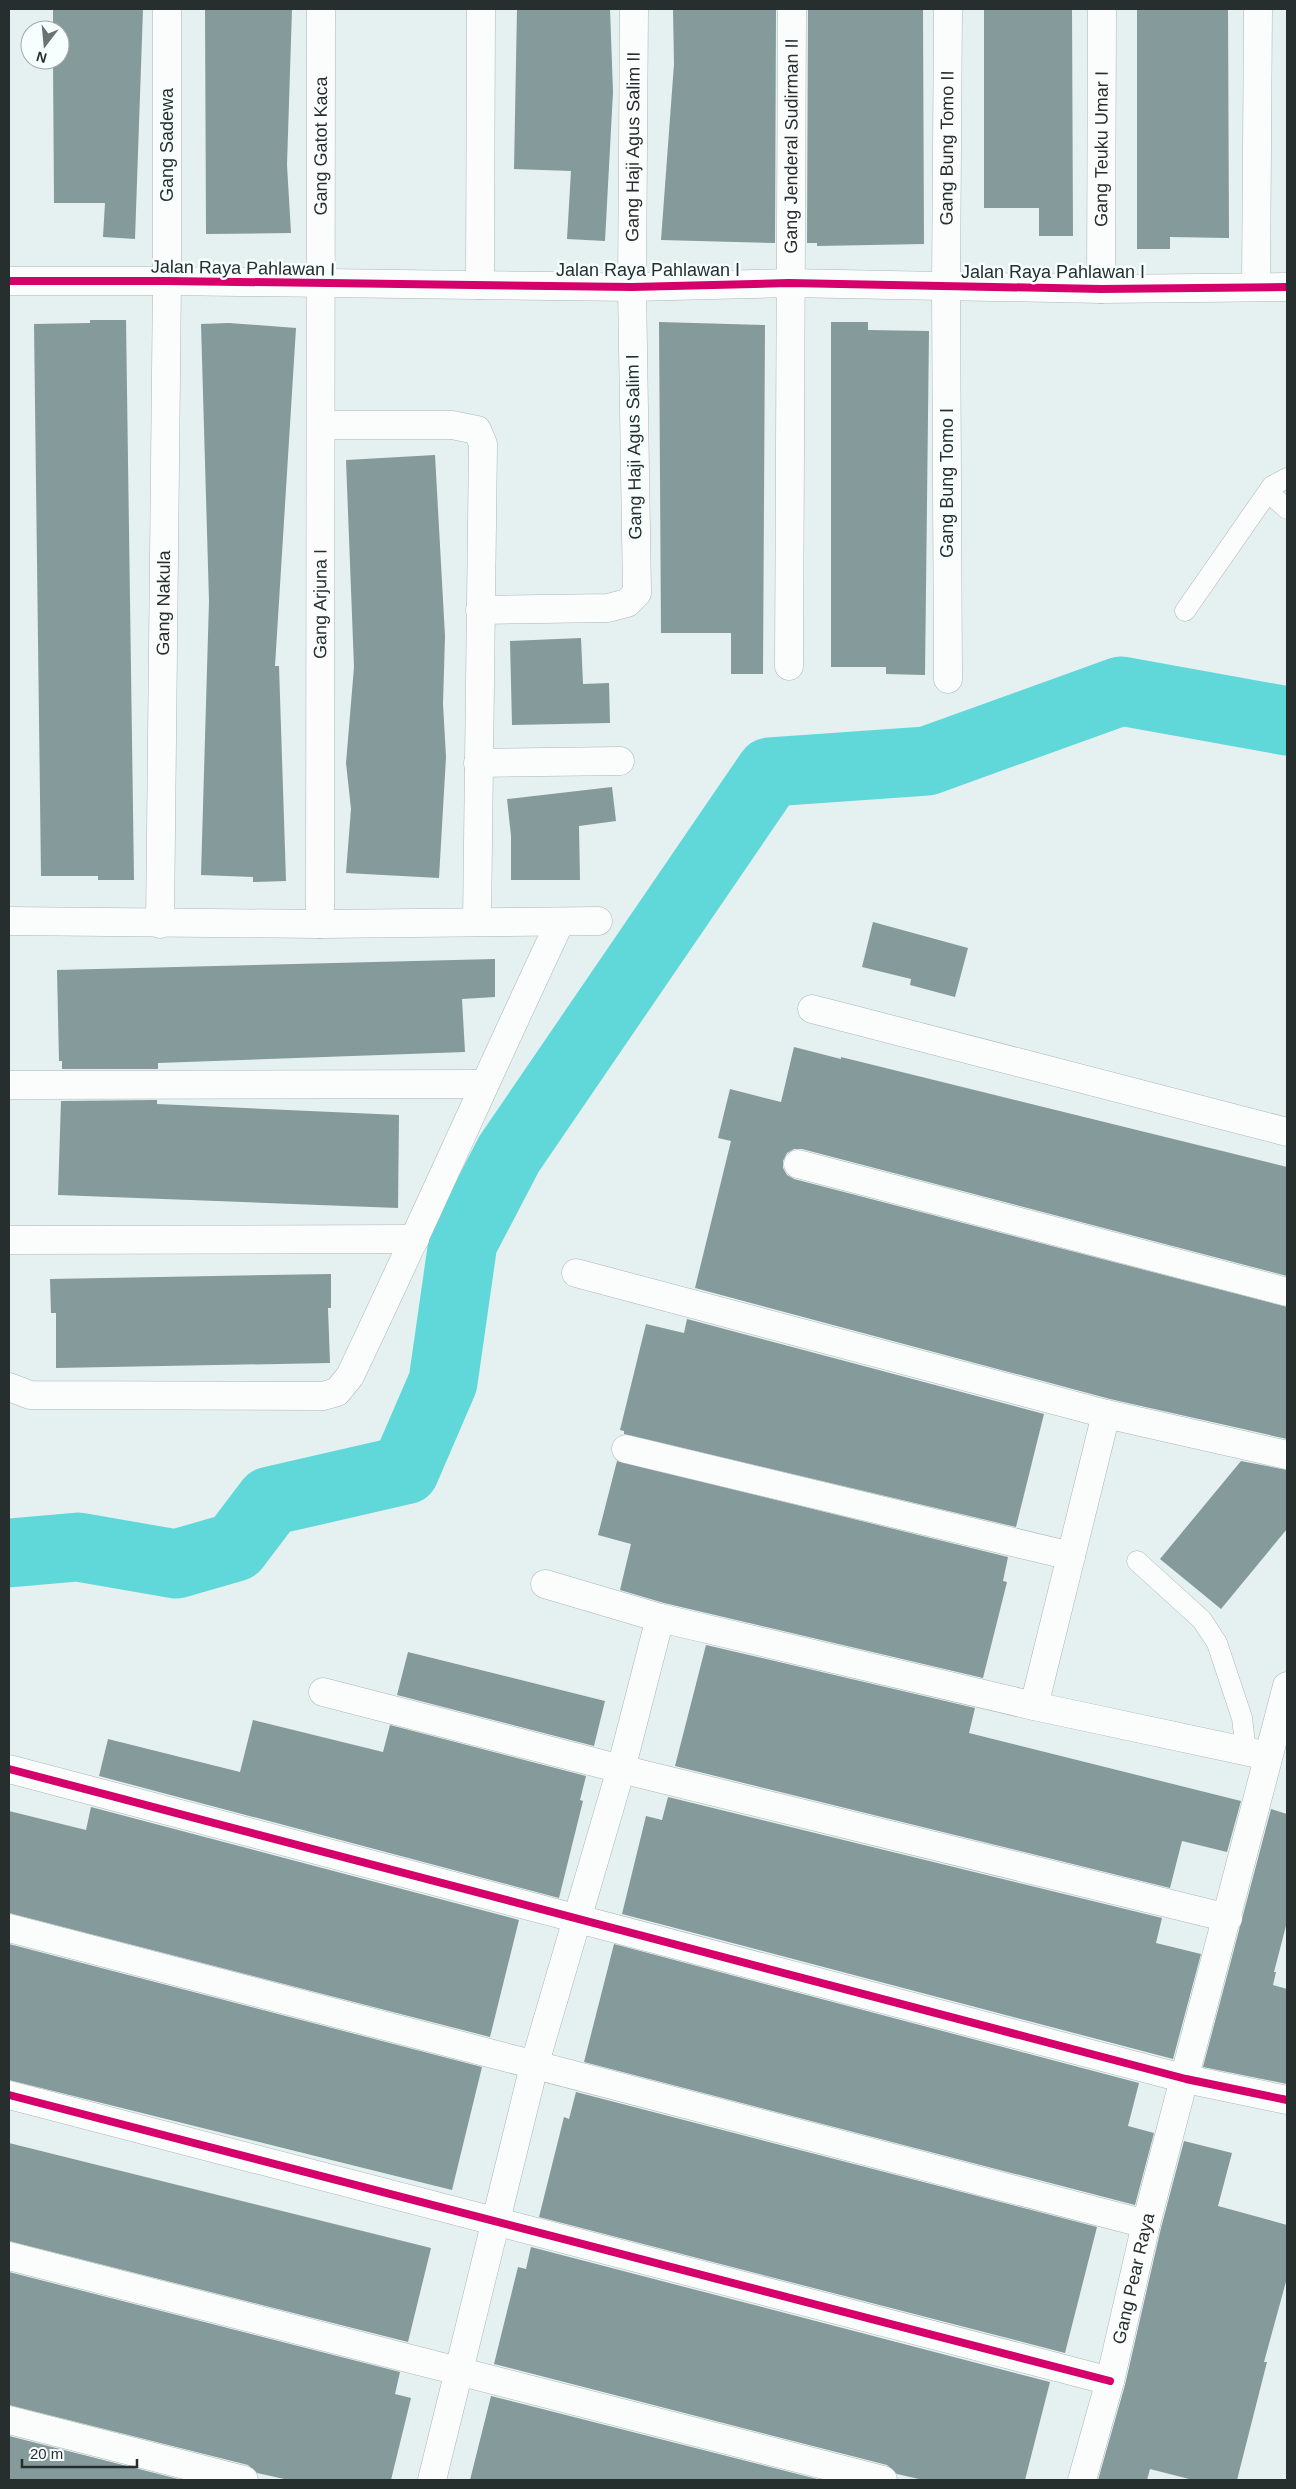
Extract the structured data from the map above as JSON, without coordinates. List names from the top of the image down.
{
  "streets": {
    "street": [
      "Gang Sadewa",
      "Gang Gatot Kaca",
      "Gang Jenderal Sudirman II",
      "Gang Haji Agus Salim II",
      "Gang Bung Tomo II",
      "Gang Teuku Umar I",
      "Jalan Raya Pahlawan I",
      "Gang Haji Agus Salim I",
      "Gang Bung Tomo I",
      "Gang Nakula",
      "Gang Arjuna I",
      "Gang Pear Raya"
    ]
  },
  "crossings": [
    ["Gang Sadewa", "Jalan Raya Pahlawan I"],
    ["Gang Sadewa", "Gang Nakula"],
    ["Gang Gatot Kaca", "Jalan Raya Pahlawan I"],
    ["Gang Gatot Kaca", "Gang Arjuna I"],
    ["Gang Jenderal Sudirman II", "Jalan Raya Pahlawan I"],
    ["Gang Haji Agus Salim II", "Jalan Raya Pahlawan I"],
    ["Gang Haji Agus Salim II", "Gang Haji Agus Salim I"],
    ["Gang Bung Tomo II", "Jalan Raya Pahlawan I"],
    ["Gang Bung Tomo II", "Gang Bung Tomo I"],
    ["Gang Teuku Umar I", "Jalan Raya Pahlawan I"],
    ["Jalan Raya Pahlawan I", "Gang Haji Agus Salim I"],
    ["Jalan Raya Pahlawan I", "Gang Bung Tomo I"],
    ["Jalan Raya Pahlawan I", "Gang Nakula"],
    ["Jalan Raya Pahlawan I", "Gang Arjuna I"]
  ],
  "scale_bar": "20 m",
  "north": "bottom"
}
